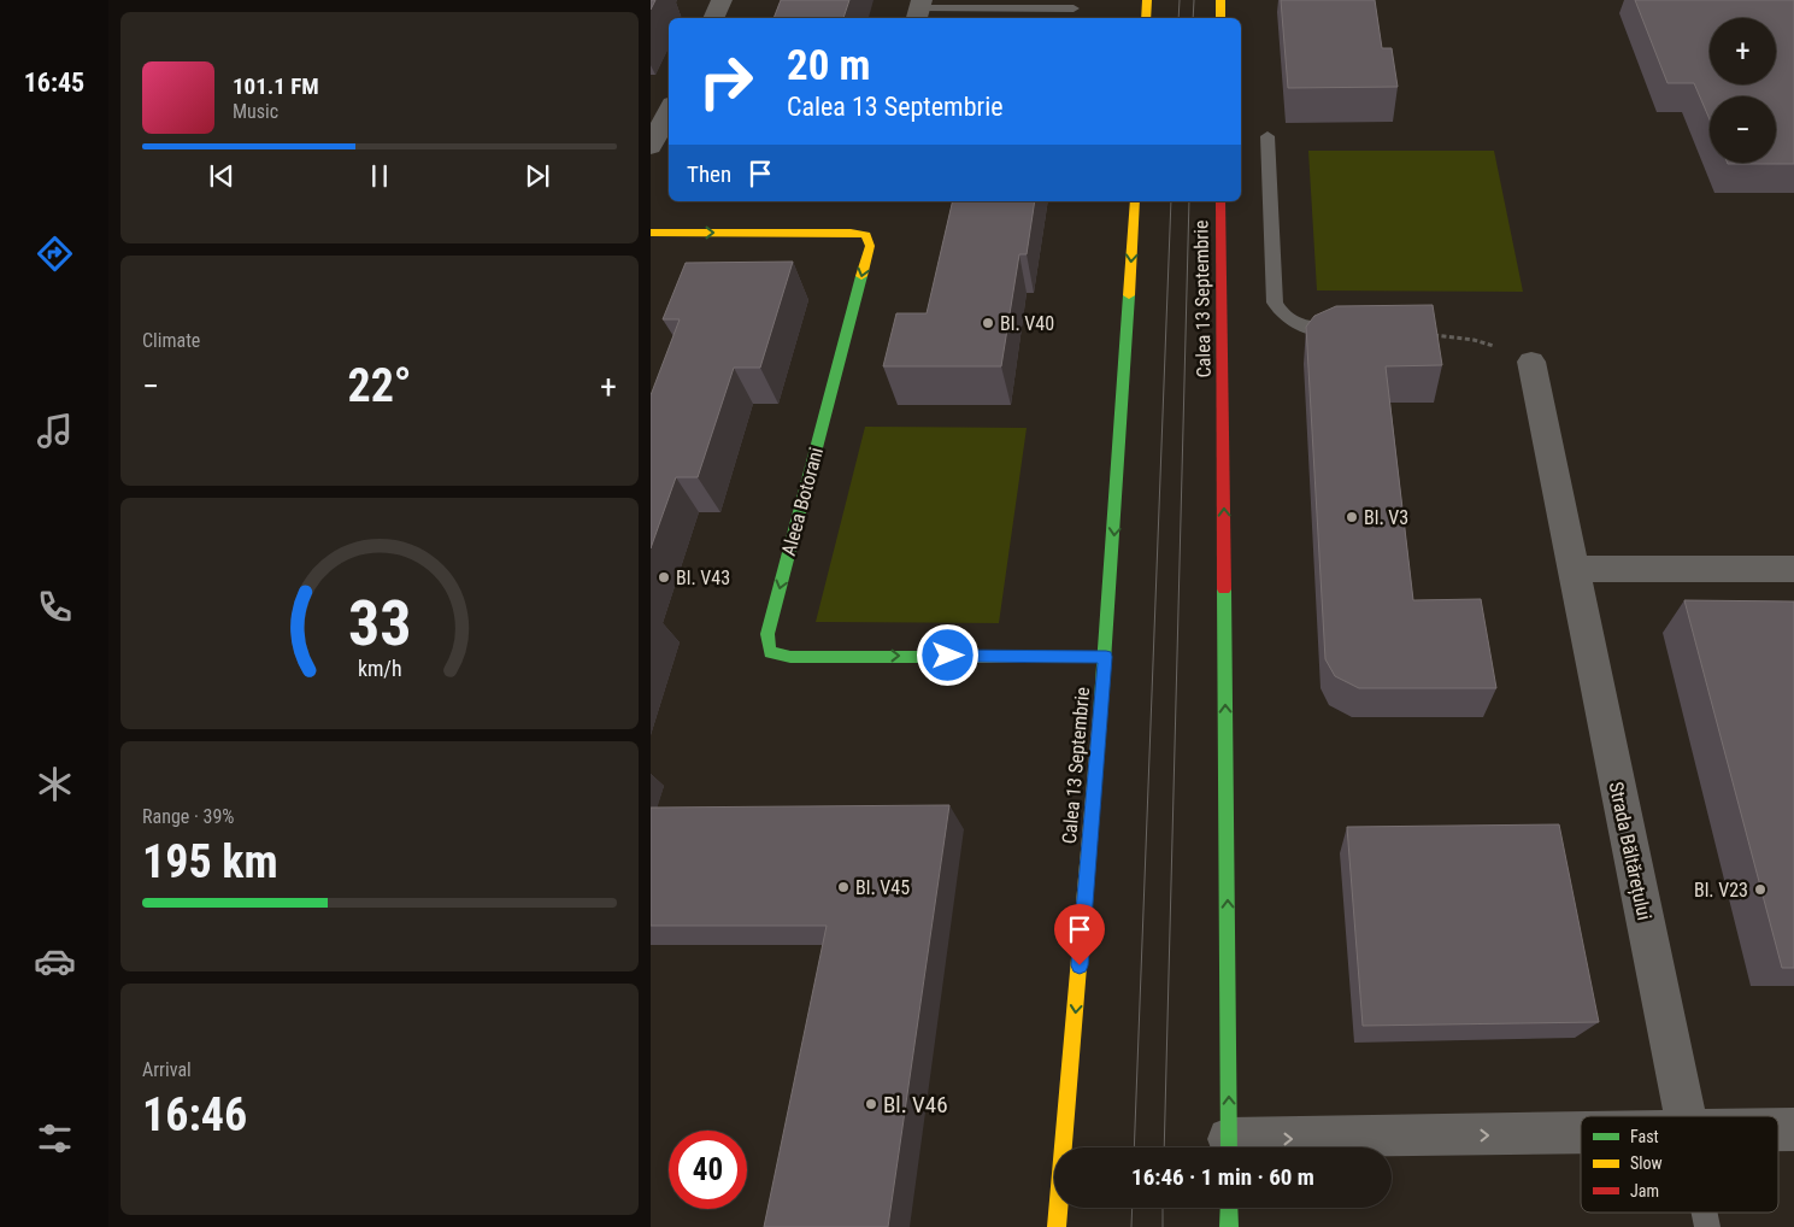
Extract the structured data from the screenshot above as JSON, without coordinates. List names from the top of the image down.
{
  "streets": {
    "main road": ["Calea 13 Septembrie", "Aleea Botorani"],
    "street": ["Strada Băltărețului"]
  },
  "crossings": [
    ["Calea 13 Septembrie", "Aleea Botorani"]
  ],
  "places": [
    "Bl. V40",
    "Bl. V3",
    "Bl. V43",
    "Bl. V45",
    "Bl. V23",
    "Bl. V46"
  ],
  "legend": ["Fast", "Slow", "Jam"],
  "page": {
    "tabs": "16:45",
    "map_buttons": ["+", "−"],
    "turn": ["20 m", "Calea 13 Septembrie"],
    "song": ["101.1 FM", "Music"],
    "then": "Then",
    "tile": [
      "Climate",
      ["Range · 39%", "195 km"],
      ["Arrival", "16:46"]
    ],
    "heat": ["−", "22°", "+"],
    "limit": "40",
    "trip": "16:46 · 1 min · 60 m",
    "gauge": ["33", "km/h"]
  }
}
